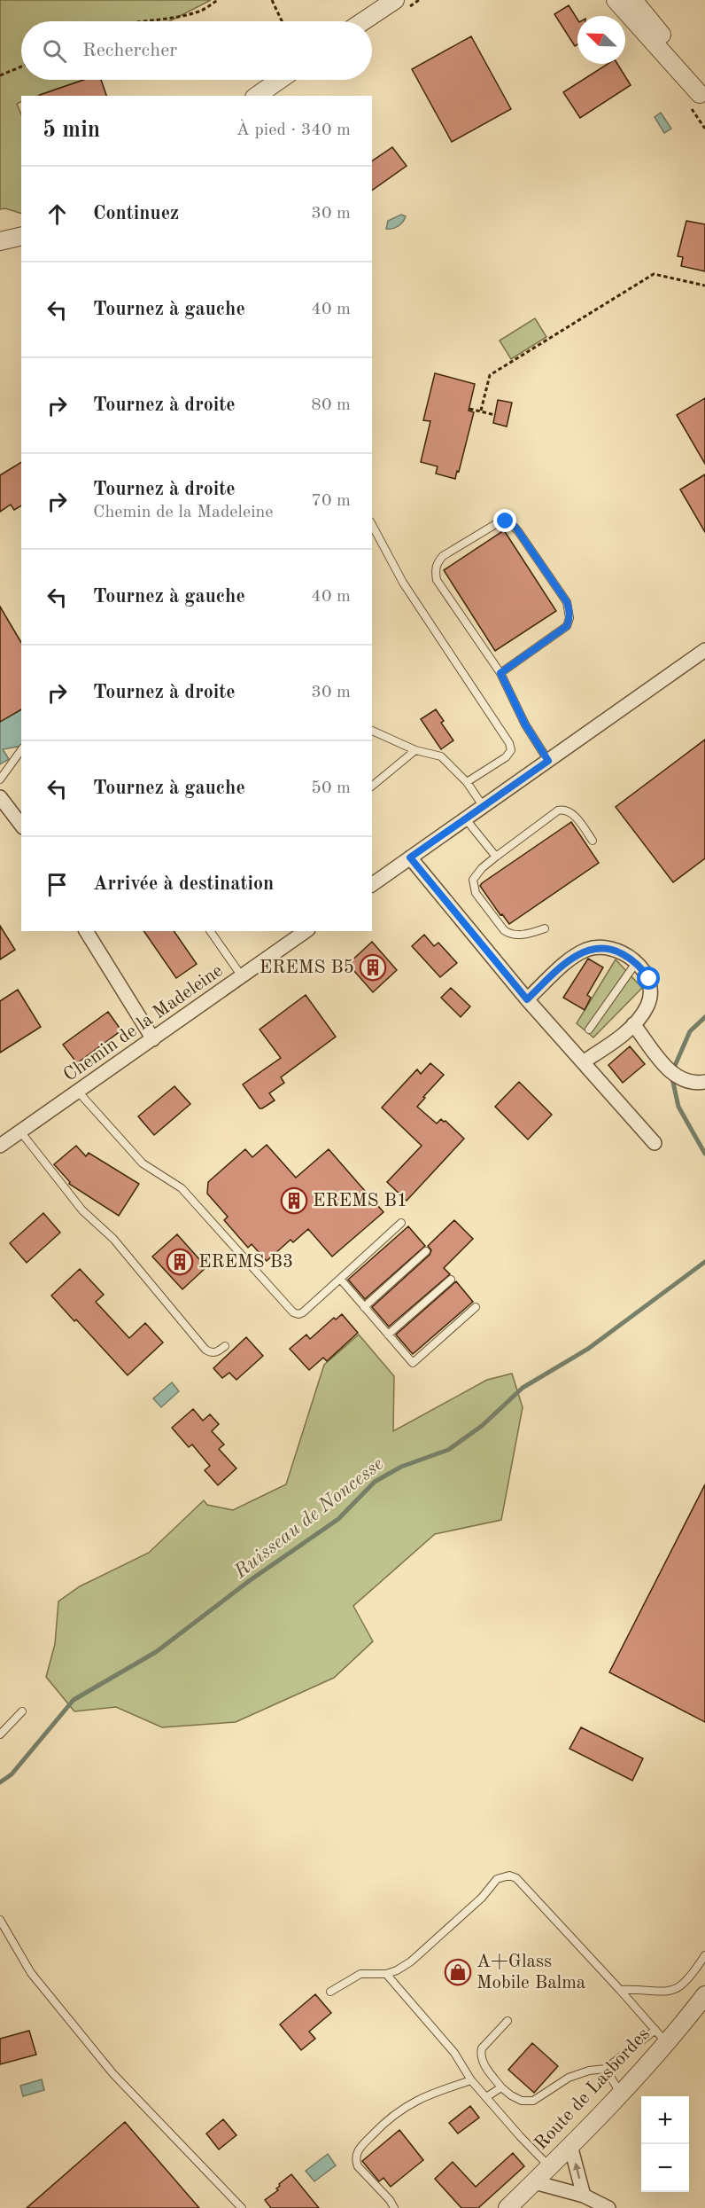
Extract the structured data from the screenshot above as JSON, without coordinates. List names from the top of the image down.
{
  "streets": {
    "street": ["Chemin de la Madeleine", "Route de Lasbordes"]
  },
  "water": ["Ruisseau de Noncesse"],
  "places": {
    "building": ["EREMS B5", "EREMS B1", "EREMS B3"],
    "shop": ["A+Glass Mobile Balma"]
  },
  "north": "top left",
  "page": {
    "search": "Rechercher",
    "heading": ["5 min", "À pied · 340 m"],
    "list": [
      ["Continuez", "30 m"],
      ["Tournez à gauche", "40 m"],
      ["Tournez à droite", "80 m"],
      ["Tournez à droite", "Chemin de la Madeleine", "70 m"],
      ["Tournez à gauche", "40 m"],
      ["Tournez à droite", "30 m"],
      ["Tournez à gauche", "50 m"],
      "Arrivée à destination"
    ],
    "map_buttons": ["+", "−"]
  }
}
